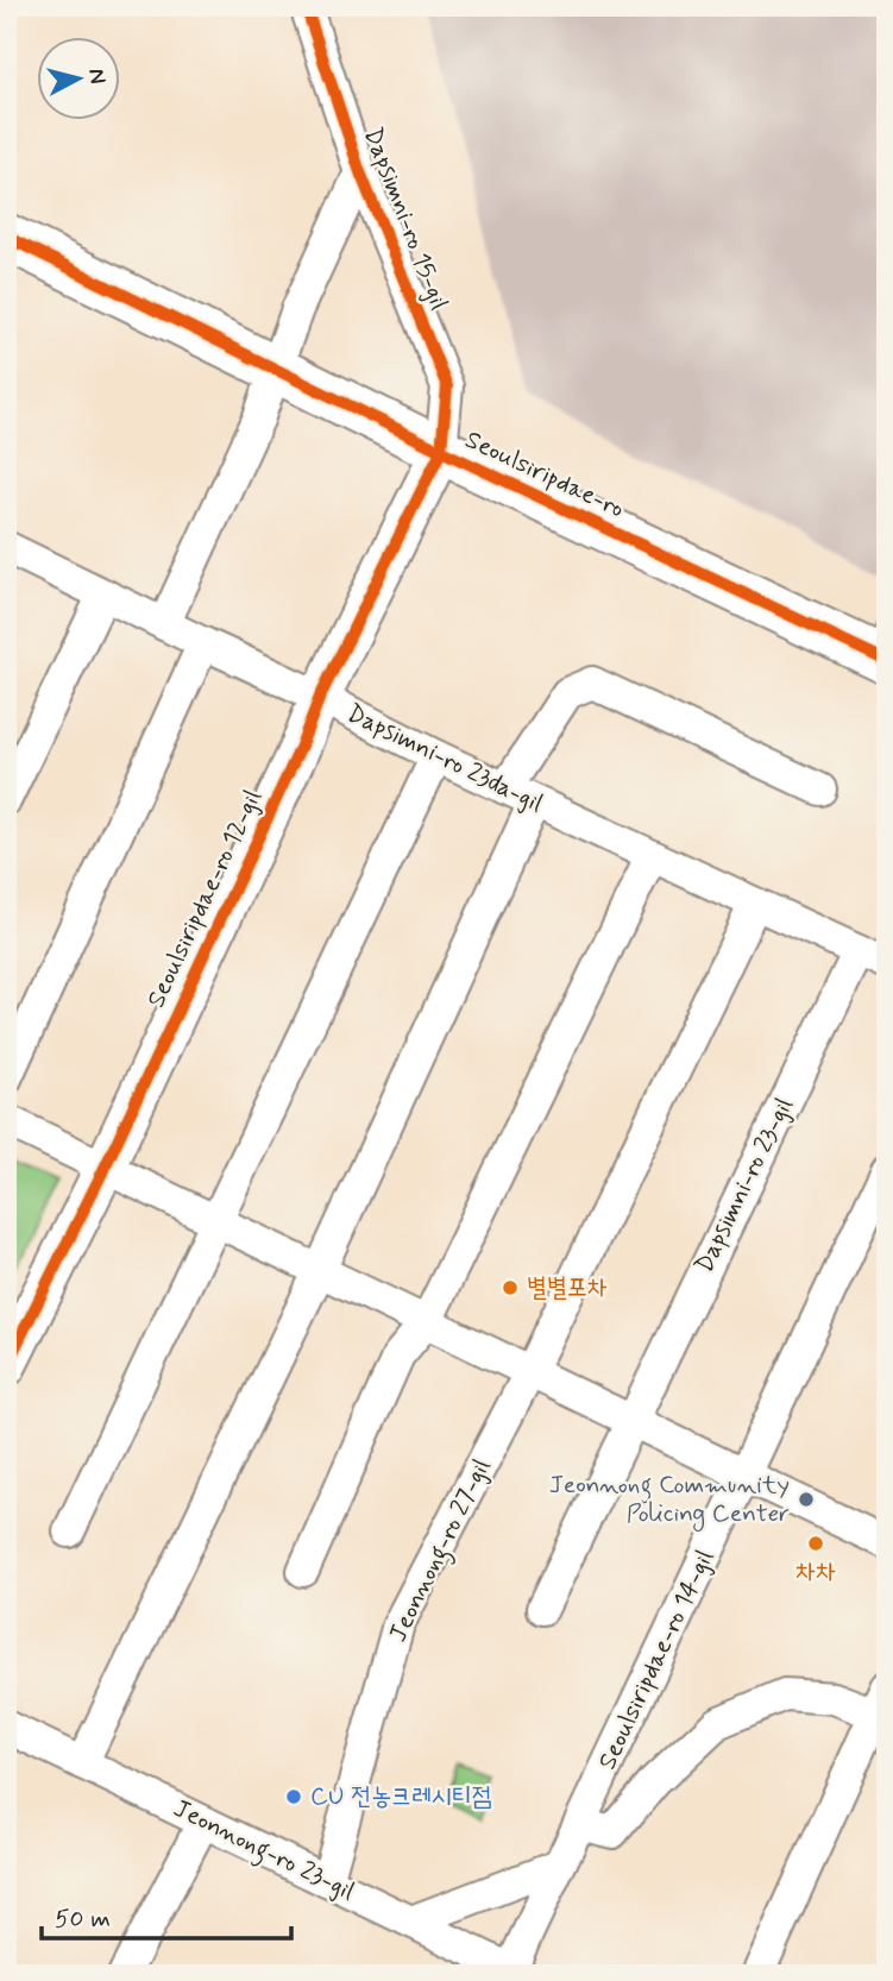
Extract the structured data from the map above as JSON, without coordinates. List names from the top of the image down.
{
  "streets": {
    "main road": ["Seoulsiripdae-ro"],
    "street": [
      "Dapsimni-ro 15-gil",
      "Dapsimni-ro 23da-gil",
      "Seoulsiripdae-ro 12-gil",
      "Dapsimni-ro 23-gil",
      "Jeonnong-ro 27-gil",
      "Seoulsiripdae-ro 14-gil",
      "Jeonnong-ro 23-gil"
    ]
  },
  "crossings": [
    ["Dapsimni-ro 15-gil", "Seoulsiripdae-ro"],
    ["Dapsimni-ro 15-gil", "Seoulsiripdae-ro 12-gil"],
    ["Seoulsiripdae-ro", "Seoulsiripdae-ro 12-gil"],
    ["Dapsimni-ro 23da-gil", "Seoulsiripdae-ro 12-gil"],
    ["Dapsimni-ro 23da-gil", "Dapsimni-ro 23-gil"],
    ["Jeonnong-ro 27-gil", "Jeonnong-ro 23-gil"],
    ["Seoulsiripdae-ro 14-gil", "Jeonnong-ro 23-gil"]
  ],
  "places": [
    "별별포차",
    "Jeonnong Community Policing Center",
    "차차",
    "CU 전농크레시티점"
  ],
  "scale_bar": "50 m",
  "north": "right"
}
